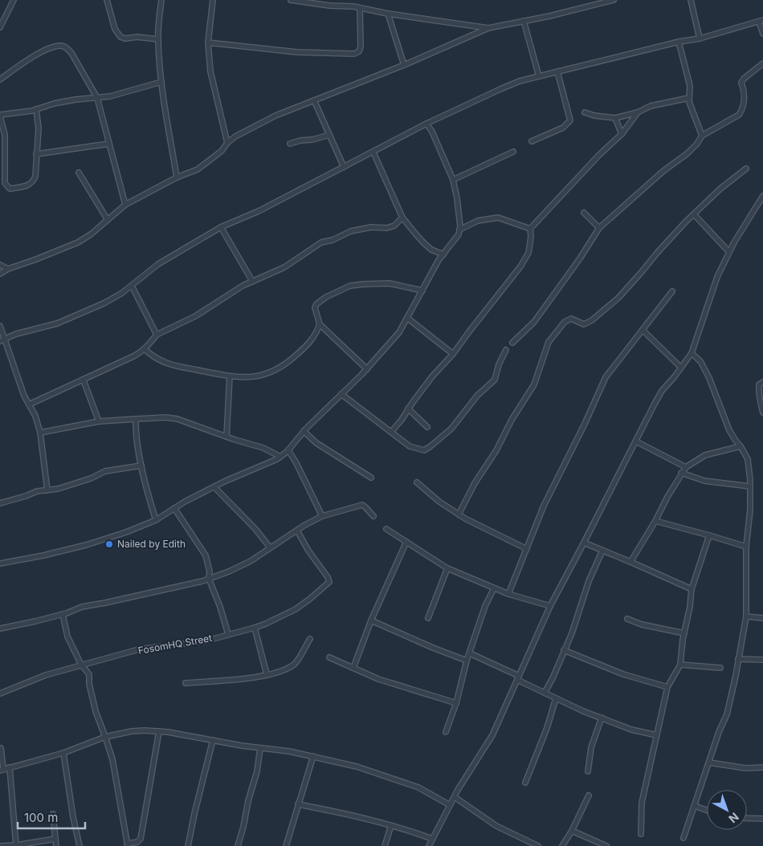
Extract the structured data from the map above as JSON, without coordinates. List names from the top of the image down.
{
  "streets": {
    "street": ["FosomHQ Street"]
  },
  "places": ["Nailed by Edith"],
  "scale_bar": "100 m",
  "north": "bottom right"
}
